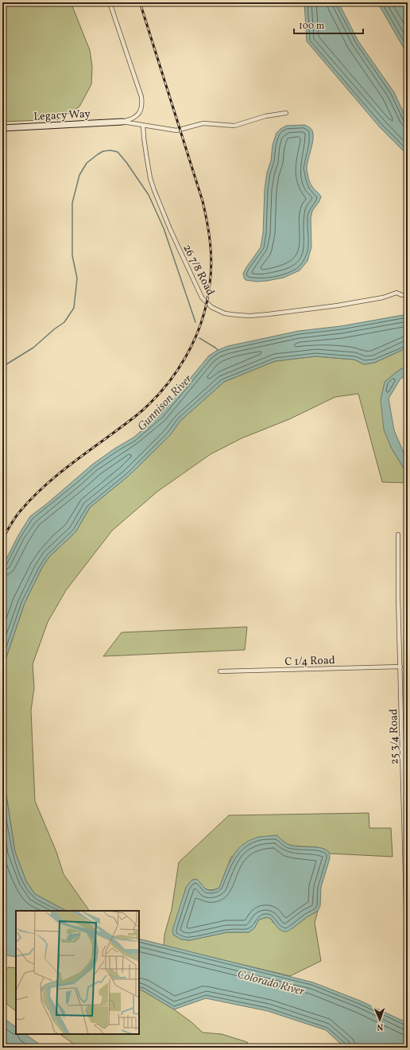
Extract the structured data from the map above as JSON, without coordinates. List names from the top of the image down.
{
  "streets": {
    "street": [
      "Legacy Way",
      "26 7/8 Road",
      "C 1/4 Road",
      "25 3/4 Road"
    ]
  },
  "crossings": [
    ["C 1/4 Road", "25 3/4 Road"]
  ],
  "water": ["Gunnison River", "Colorado River"],
  "scale_bar": "100 m",
  "north": "bottom"
}
